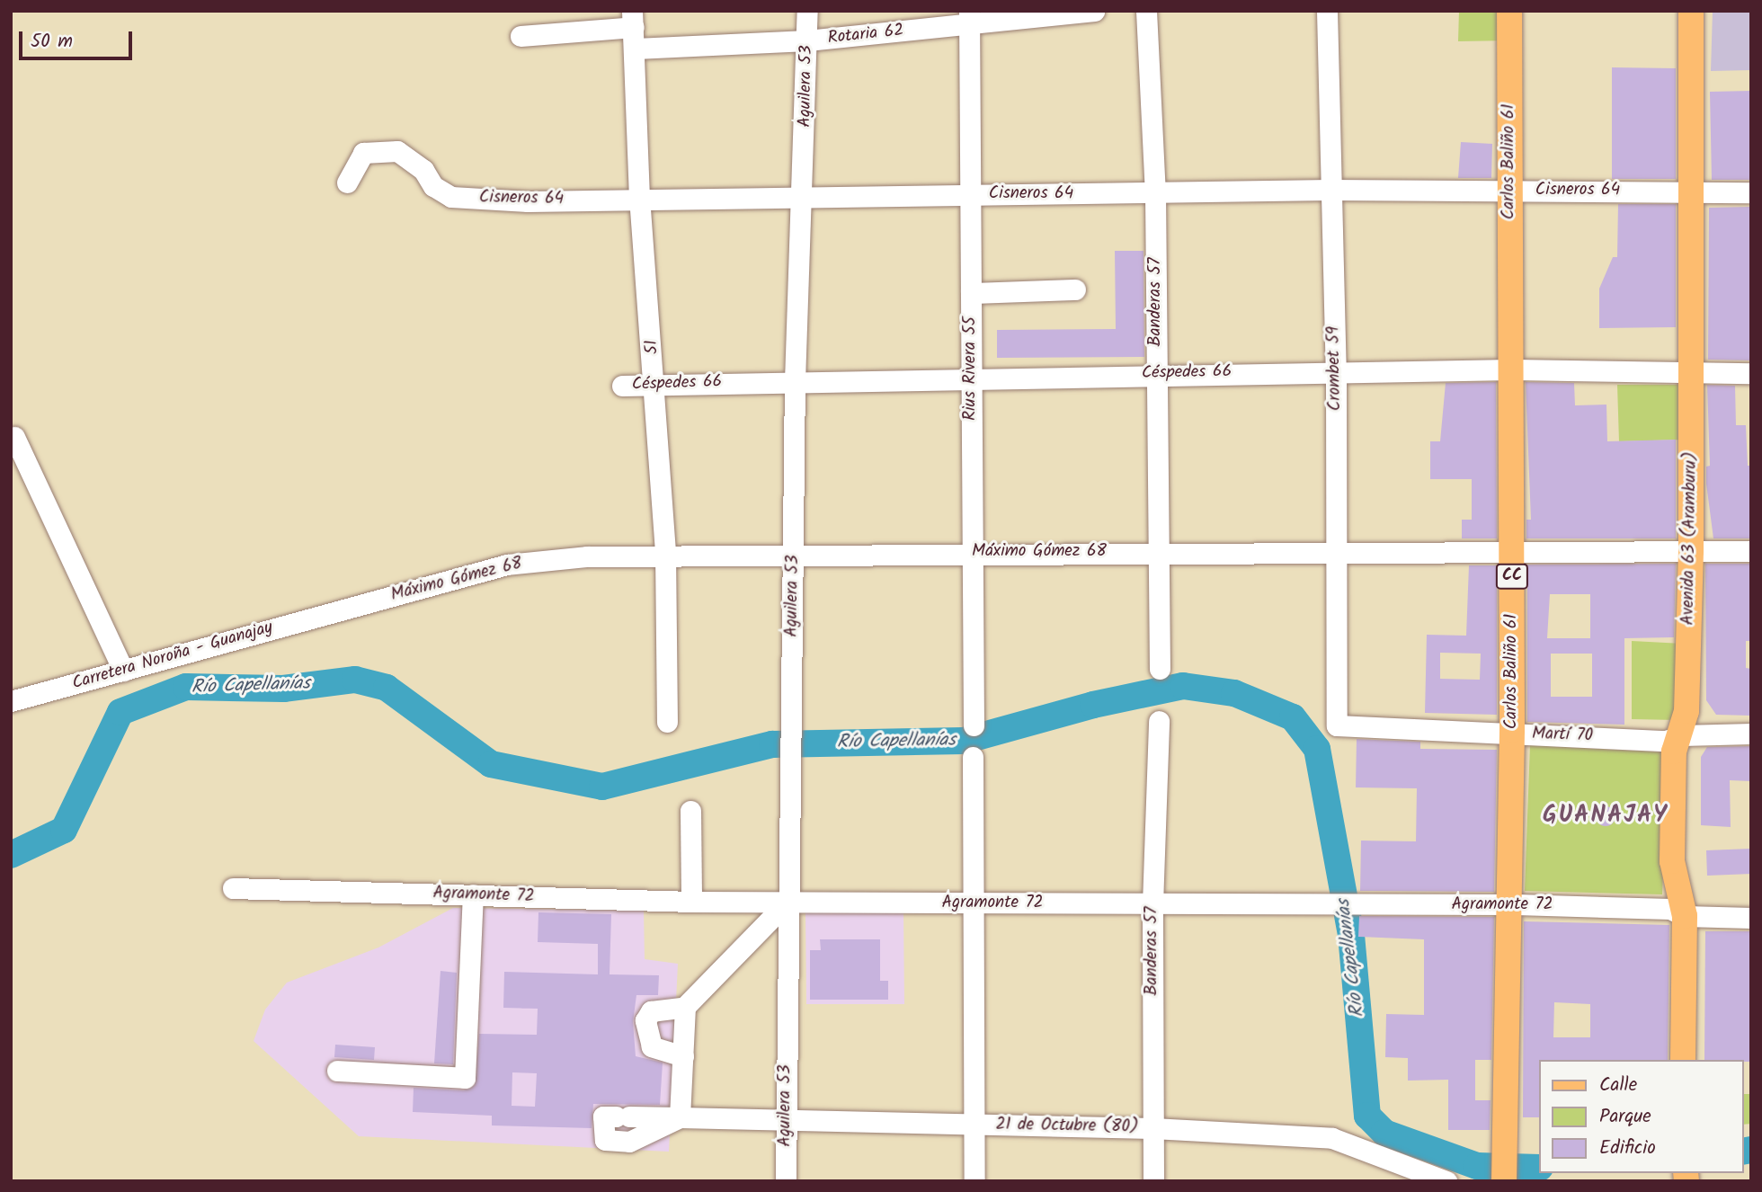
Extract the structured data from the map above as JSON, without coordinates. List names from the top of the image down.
{
  "streets": {
    "main road": ["Carlos Baliño 61", "Avenida 63 (Aramburu)", "CC"],
    "street": [
      "Rotaria 62",
      "Aguilera 53",
      "Cisneros 64",
      "Banderas 57",
      "51",
      "Rius Rivera 55",
      "Crombet 59",
      "Céspedes 66",
      "Máximo Gómez 68",
      "Carretera Noroña - Guanajay",
      "Martí 70",
      "Agramonte 72",
      "21 de Octubre (80)"
    ]
  },
  "crossings": [
    ["Rotaria 62", "Aguilera 53"],
    ["Rotaria 62", "51"],
    ["Rotaria 62", "Rius Rivera 55"],
    ["Aguilera 53", "Cisneros 64"],
    ["Aguilera 53", "Céspedes 66"],
    ["Aguilera 53", "Máximo Gómez 68"],
    ["Aguilera 53", "Agramonte 72"],
    ["Aguilera 53", "21 de Octubre (80)"],
    ["Carlos Baliño 61", "Cisneros 64"],
    ["Carlos Baliño 61", "Céspedes 66"],
    ["Carlos Baliño 61", "Máximo Gómez 68"],
    ["Carlos Baliño 61", "Martí 70"],
    ["Carlos Baliño 61", "Agramonte 72"],
    ["Cisneros 64", "Banderas 57"],
    ["Cisneros 64", "51"],
    ["Cisneros 64", "Rius Rivera 55"],
    ["Cisneros 64", "Crombet 59"],
    ["Cisneros 64", "Avenida 63 (Aramburu)"],
    ["Banderas 57", "Céspedes 66"],
    ["Banderas 57", "Máximo Gómez 68"],
    ["Banderas 57", "Agramonte 72"],
    ["Banderas 57", "21 de Octubre (80)"],
    ["51", "Céspedes 66"],
    ["51", "Máximo Gómez 68"],
    ["Rius Rivera 55", "Céspedes 66"],
    ["Rius Rivera 55", "Máximo Gómez 68"],
    ["Crombet 59", "Céspedes 66"],
    ["Crombet 59", "Máximo Gómez 68"],
    ["Crombet 59", "Martí 70"],
    ["Céspedes 66", "Avenida 63 (Aramburu)"],
    ["Avenida 63 (Aramburu)", "Máximo Gómez 68"],
    ["Avenida 63 (Aramburu)", "Martí 70"],
    ["Avenida 63 (Aramburu)", "Agramonte 72"],
    ["Máximo Gómez 68", "Carretera Noroña - Guanajay"]
  ],
  "districts": ["GUANAJAY"],
  "water": ["Río Capellanías"],
  "legend": ["Calle", "Parque", "Edificio"],
  "scale_bar": "50 m"
}
